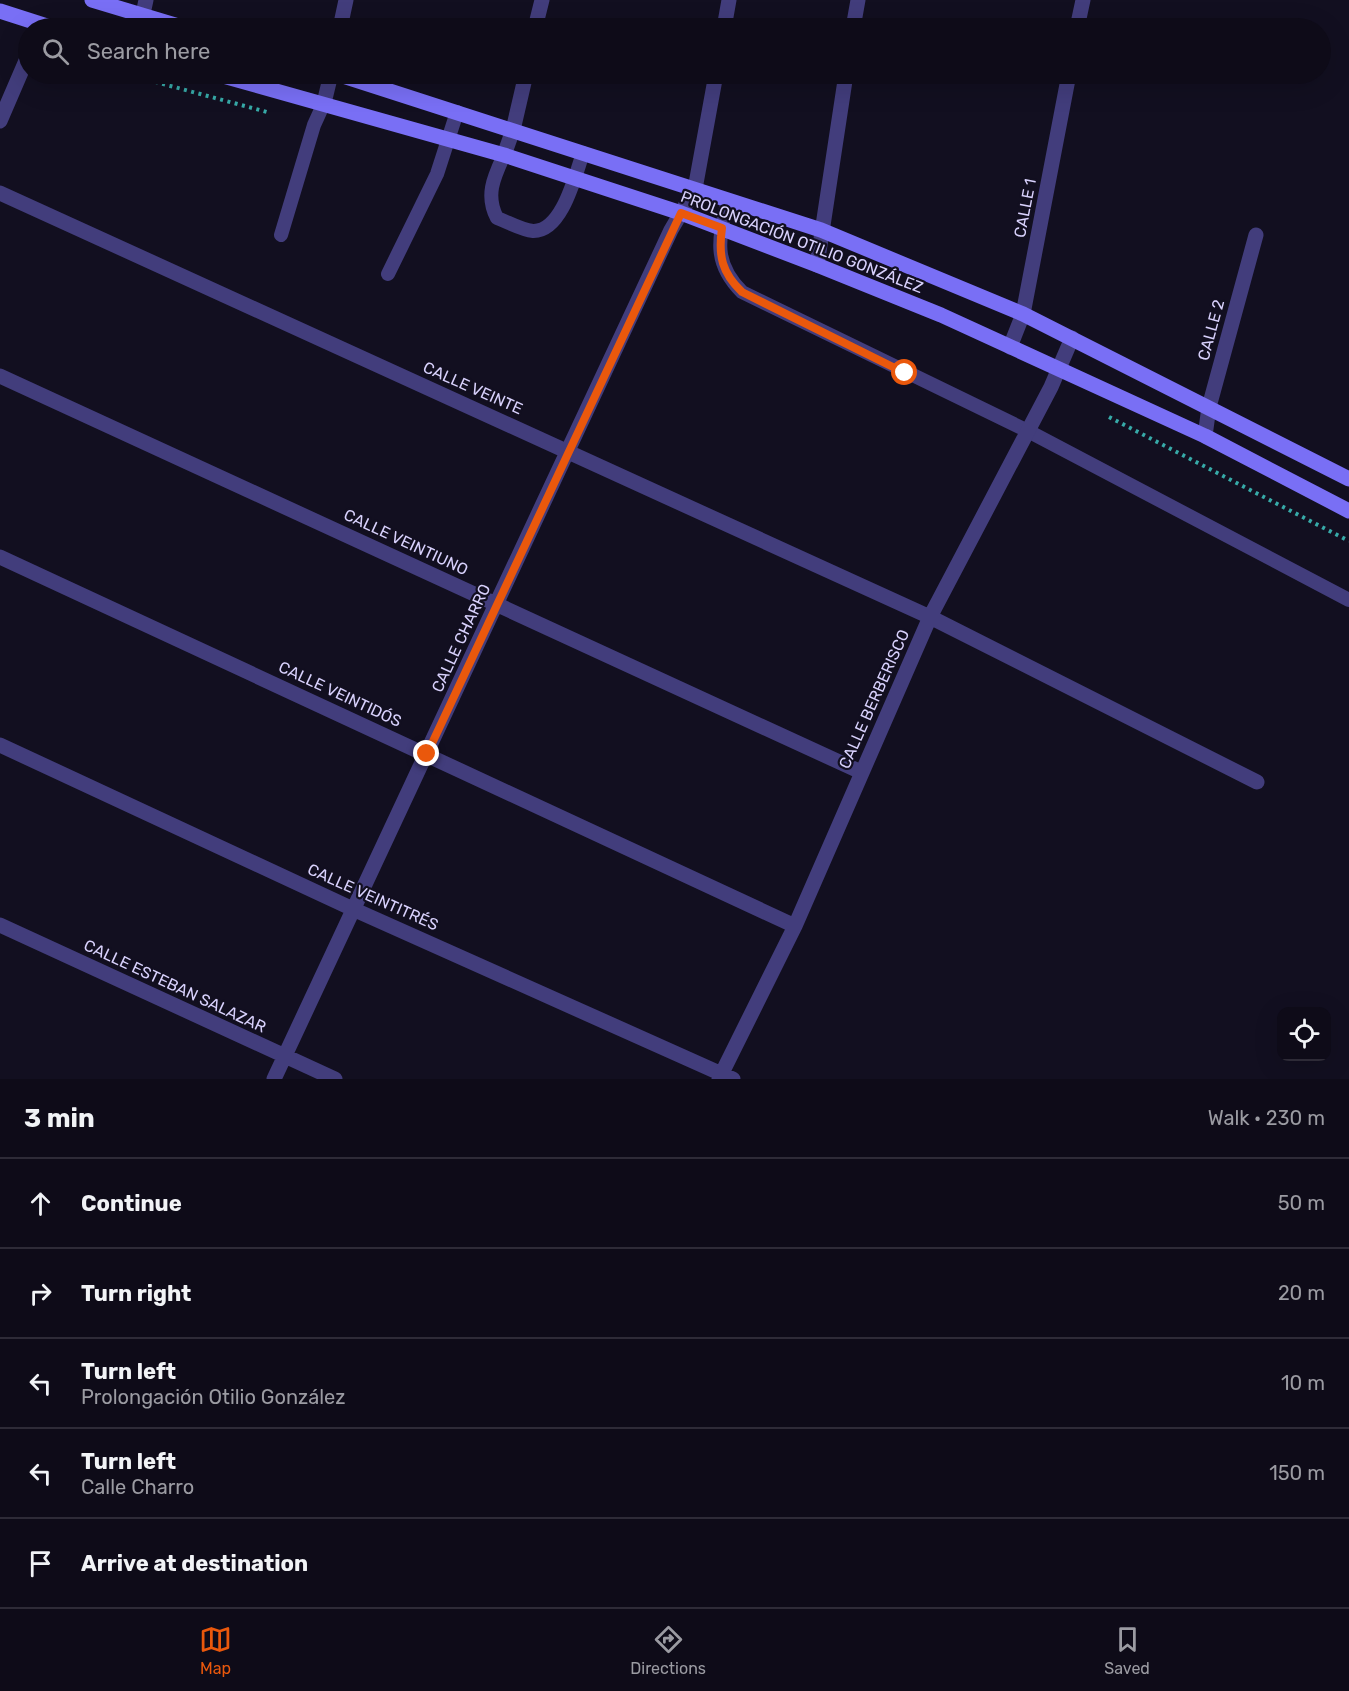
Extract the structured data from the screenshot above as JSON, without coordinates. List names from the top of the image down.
{
  "streets": {
    "main road": ["PROLONGACIÓN OTILIO GONZÁLEZ"],
    "street": [
      "CALLE 1",
      "CALLE 2",
      "CALLE VEINTE",
      "CALLE VEINTIUNO",
      "CALLE CHARRO",
      "CALLE VEINTIDÓS",
      "CALLE BERBERISCO",
      "CALLE VEINTITRÉS",
      "CALLE ESTEBAN SALAZAR"
    ]
  },
  "crossings": [
    ["CALLE 1", "PROLONGACIÓN OTILIO GONZÁLEZ"],
    ["PROLONGACIÓN OTILIO GONZÁLEZ", "CALLE 2"],
    ["PROLONGACIÓN OTILIO GONZÁLEZ", "CALLE CHARRO"],
    ["PROLONGACIÓN OTILIO GONZÁLEZ", "CALLE BERBERISCO"],
    ["CALLE VEINTE", "CALLE CHARRO"],
    ["CALLE VEINTE", "CALLE BERBERISCO"],
    ["CALLE VEINTIUNO", "CALLE CHARRO"],
    ["CALLE VEINTIUNO", "CALLE BERBERISCO"],
    ["CALLE CHARRO", "CALLE VEINTIDÓS"],
    ["CALLE CHARRO", "CALLE VEINTITRÉS"],
    ["CALLE CHARRO", "CALLE ESTEBAN SALAZAR"],
    ["CALLE VEINTIDÓS", "CALLE BERBERISCO"],
    ["CALLE BERBERISCO", "CALLE VEINTITRÉS"]
  ],
  "page": {
    "search": "Search here",
    "heading": ["3 min", "Walk · 230 m"],
    "list": [
      ["Continue", "50 m"],
      ["Turn right", "20 m"],
      ["Turn left", "Prolongación Otilio González", "10 m"],
      ["Turn left", "Calle Charro", "150 m"],
      "Arrive at destination"
    ],
    "nav": ["Map", "Directions", "Saved"]
  }
}
